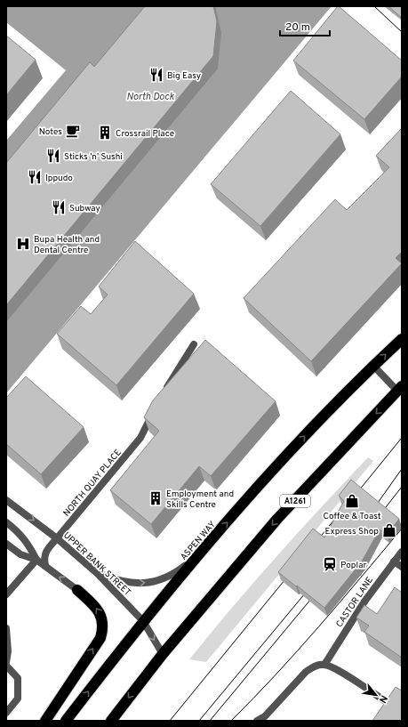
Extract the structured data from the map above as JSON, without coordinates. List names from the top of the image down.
{
  "streets": {
    "highway": ["A1261", "ASPEN WAY"],
    "street": ["NORTH QUAY PLACE", "UPPER BANK STREET", "CASTOR LANE"]
  },
  "crossings": [
    ["NORTH QUAY PLACE", "UPPER BANK STREET"],
    ["A1261", "UPPER BANK STREET"],
    ["ASPEN WAY", "UPPER BANK STREET"]
  ],
  "water": ["North Dock"],
  "places": {
    "restaurant": [
      "Big Easy",
      "Sticks 'n' Sushi",
      "Ippudo",
      "Subway"
    ],
    "cafe": ["Notes"],
    "building": ["Crossrail Place", "Employment and Skills Centre"],
    "hospital": ["Bupa Health and Dental Centre"],
    "shop": ["Coffee & Toast", "Express Shop"],
    "station": ["Poplar"]
  },
  "scale_bar": "20 m",
  "north": "bottom right"
}
